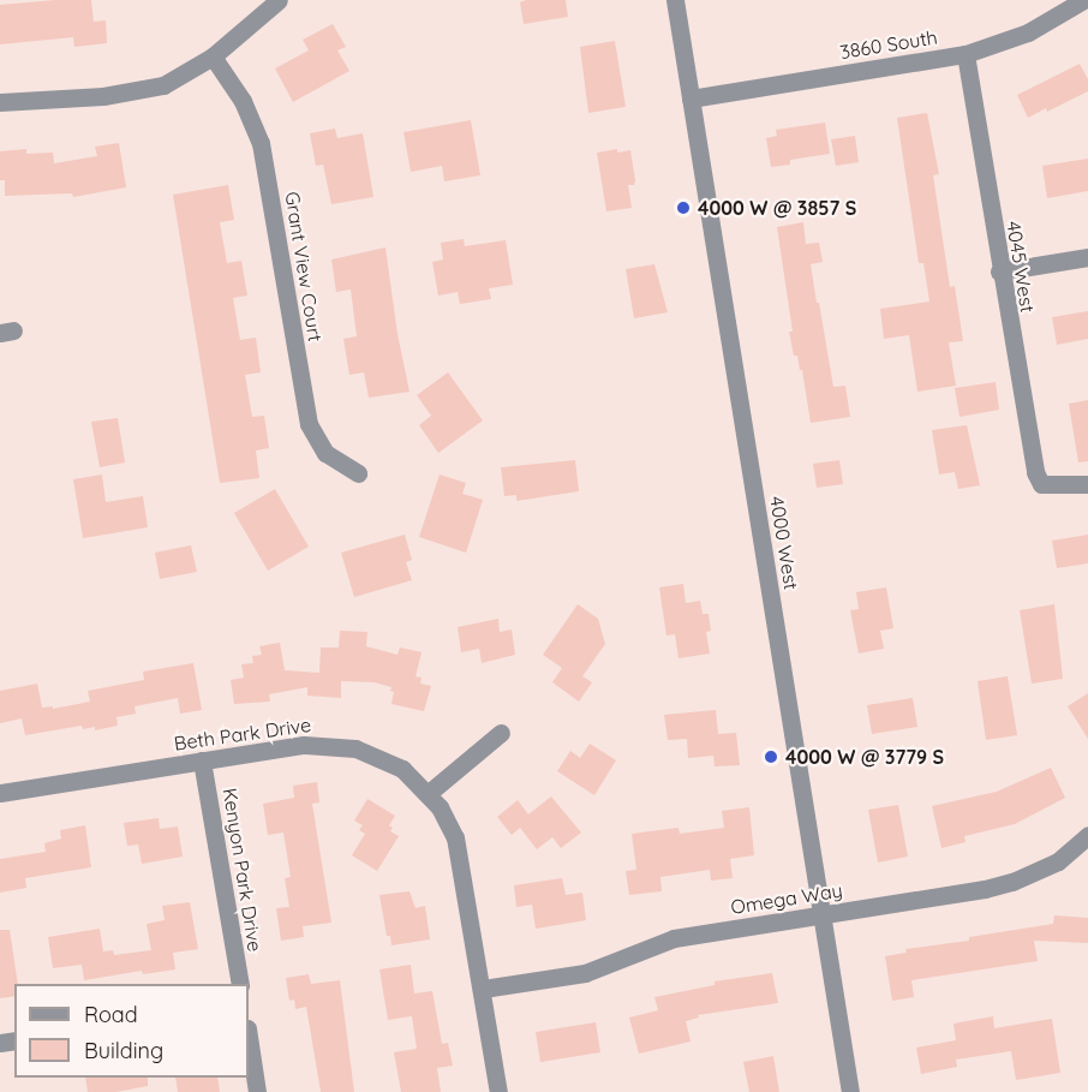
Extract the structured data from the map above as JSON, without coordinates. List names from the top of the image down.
{
  "streets": {
    "street": [
      "3860 South",
      "Grant View Court",
      "4045 West",
      "4000 West",
      "Beth Park Drive",
      "Kenyon Park Drive",
      "Omega Way"
    ]
  },
  "crossings": [
    ["3860 South", "4045 West"],
    ["3860 South", "4000 West"],
    ["4000 West", "Omega Way"],
    ["Beth Park Drive", "Kenyon Park Drive"],
    ["Beth Park Drive", "Omega Way"]
  ],
  "places": ["4000 W @ 3857 S", "4000 W @ 3779 S"],
  "legend": ["Road", "Building"]
}
